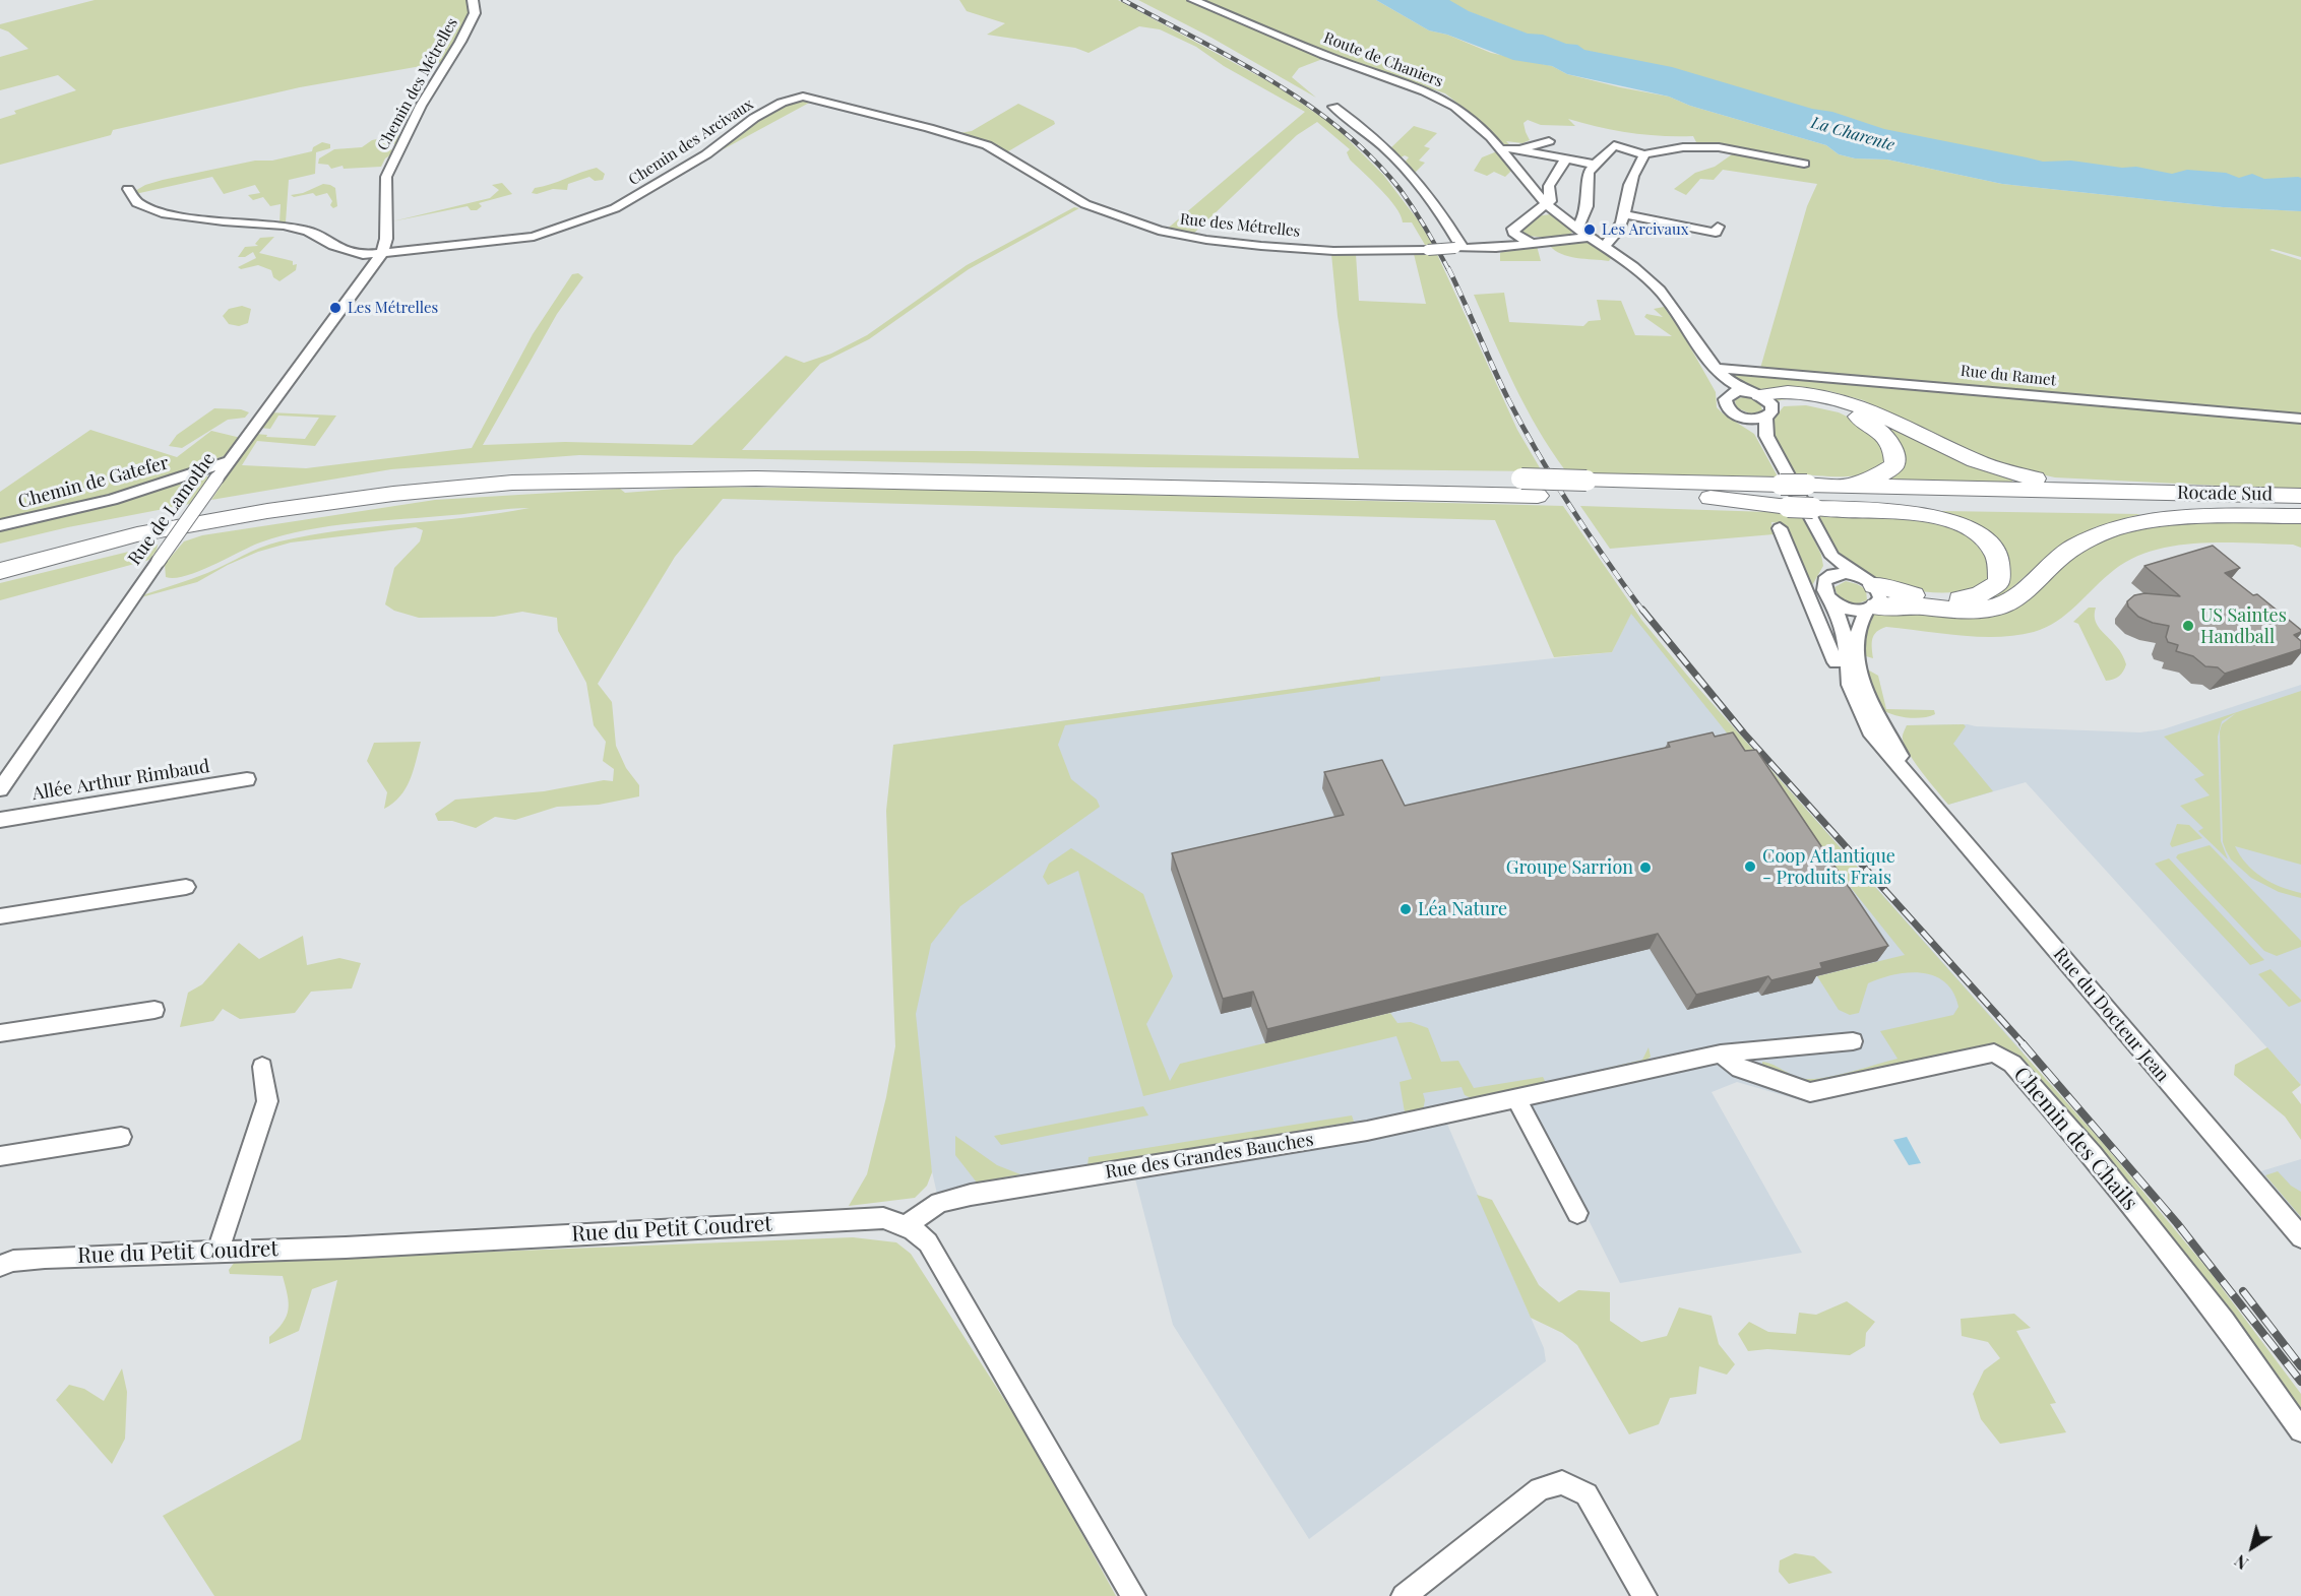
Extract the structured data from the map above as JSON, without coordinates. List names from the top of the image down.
{
  "streets": {
    "highway": ["Rocade Sud"],
    "street": [
      "Route de Chaniers",
      "Chemin des Métrelles",
      "Chemin des Arcivaux",
      "Rue des Métrelles",
      "Rue du Ramet",
      "Chemin de Gatefer",
      "Rue de Lamothe",
      "Allée Arthur Rimbaud",
      "Rue du Docteur Jean",
      "Chemin des Chails",
      "Rue des Grandes Bauches",
      "Rue du Petit Coudret"
    ]
  },
  "crossings": [
    ["Route de Chaniers", "Rue des Métrelles"],
    ["Route de Chaniers", "Rue du Ramet"],
    ["Chemin des Métrelles", "Chemin des Arcivaux"],
    ["Chemin des Métrelles", "Rue de Lamothe"],
    ["Chemin des Arcivaux", "Rue des Métrelles"],
    ["Chemin des Arcivaux", "Rue de Lamothe"],
    ["Chemin de Gatefer", "Rue de Lamothe"],
    ["Chemin des Chails", "Rue des Grandes Bauches"],
    ["Rue des Grandes Bauches", "Rue du Petit Coudret"]
  ],
  "water": ["La Charente"],
  "places": [
    "Les Arcivaux",
    "Les Métrelles",
    "US Saintes Handball",
    "Coop Atlantique - Produits Frais",
    "Groupe Sarrion",
    "Léa Nature"
  ],
  "north": "bottom left"
}
